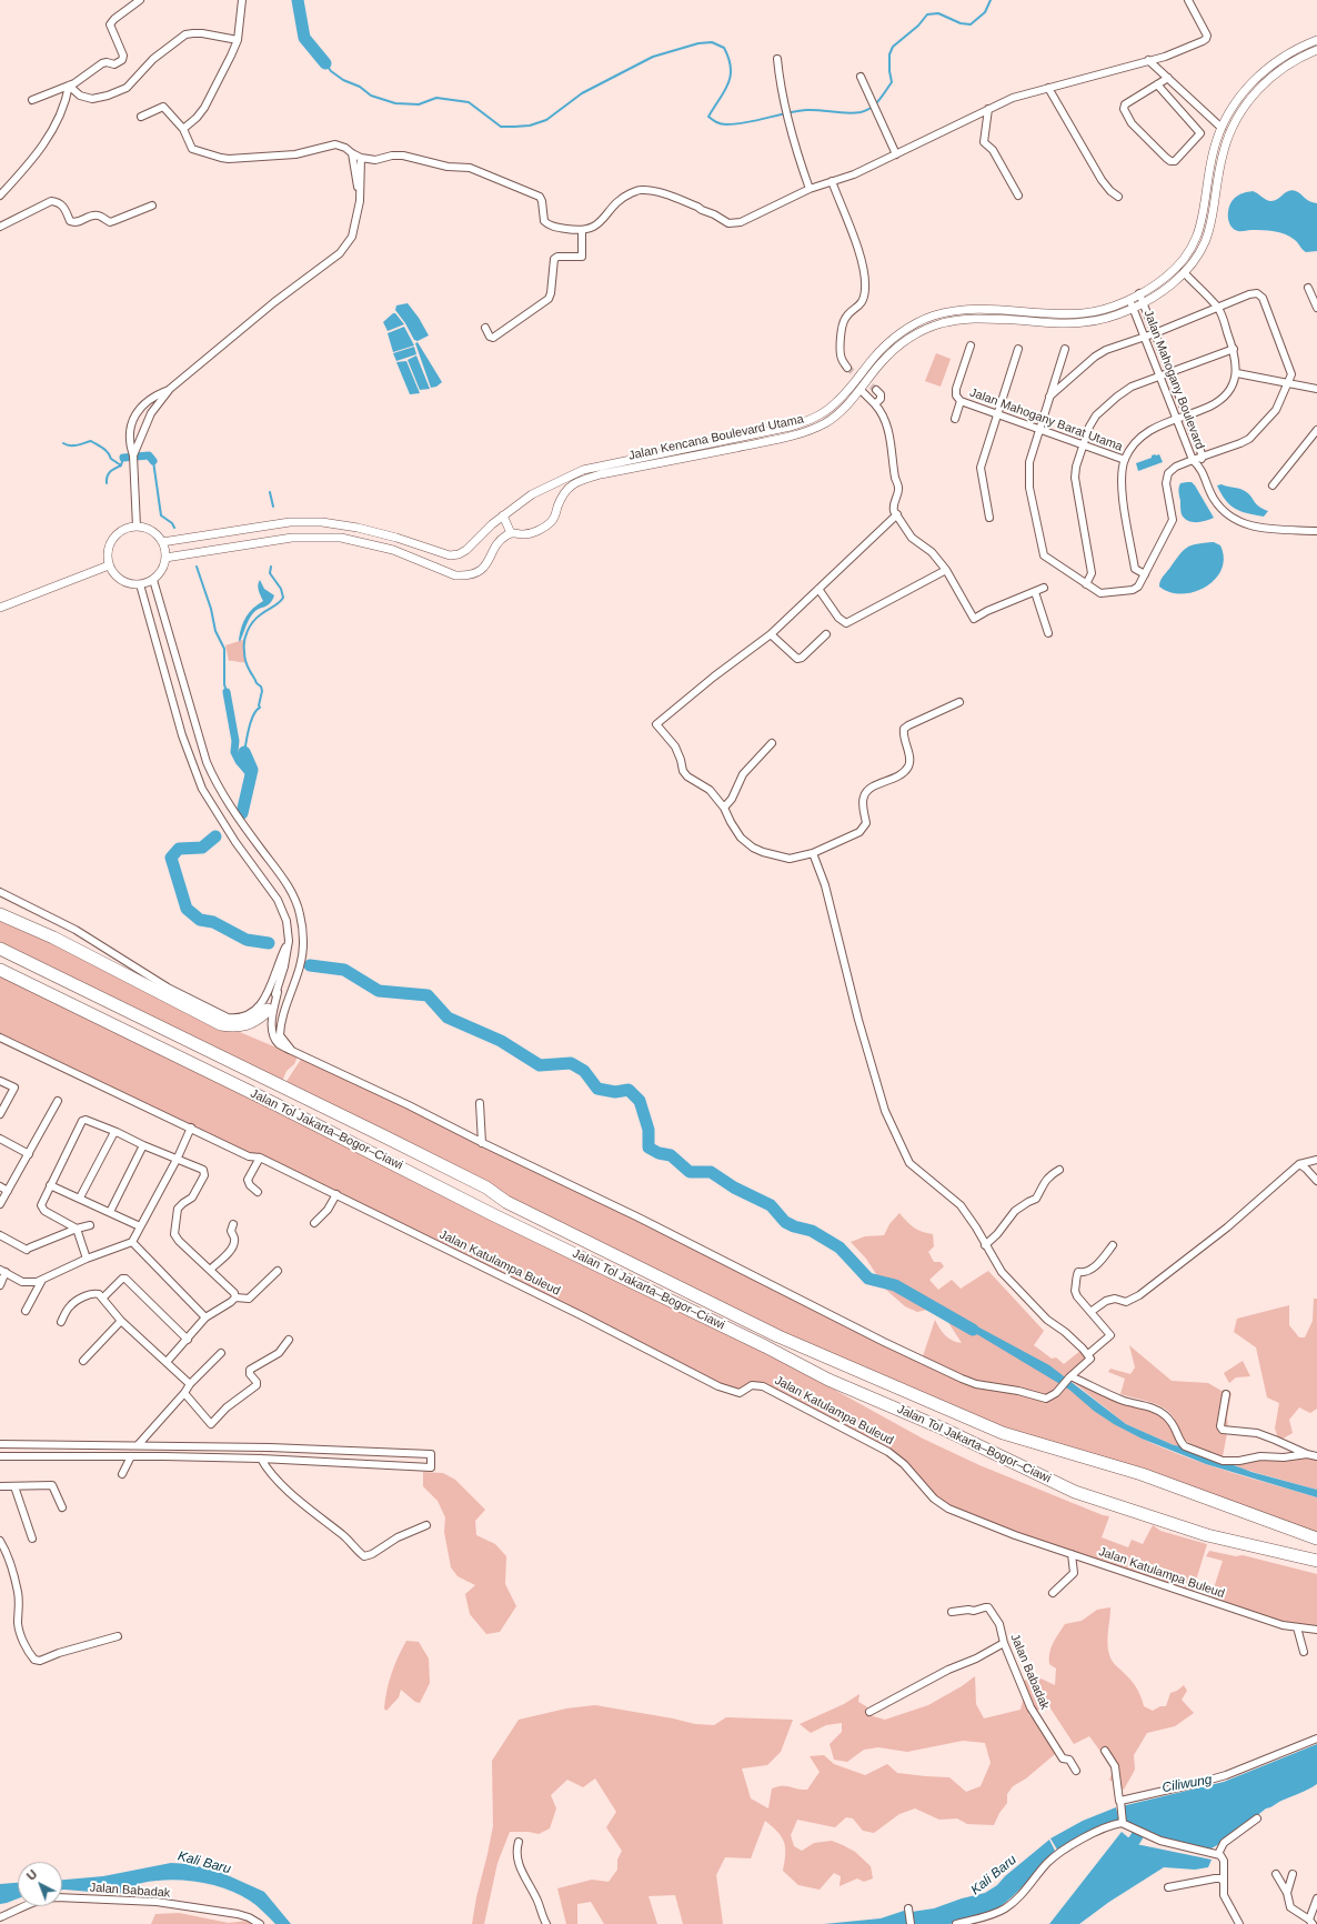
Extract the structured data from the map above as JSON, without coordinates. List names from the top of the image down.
{
  "streets": {
    "highway": ["Jalan Tol Jakarta–Bogor–Ciawi"],
    "street": [
      "Jalan Mahogany Boulevard",
      "Jalan Mahogany Barat Utama",
      "Jalan Kencana Boulevard Utama",
      "Jalan Katulampa Buleud",
      "Jalan Babadak"
    ]
  },
  "crossings": [
    ["Jalan Mahogany Boulevard", "Jalan Kencana Boulevard Utama"]
  ],
  "water": ["Ciliwung", "Kali Baru"],
  "north": "top left"
}
